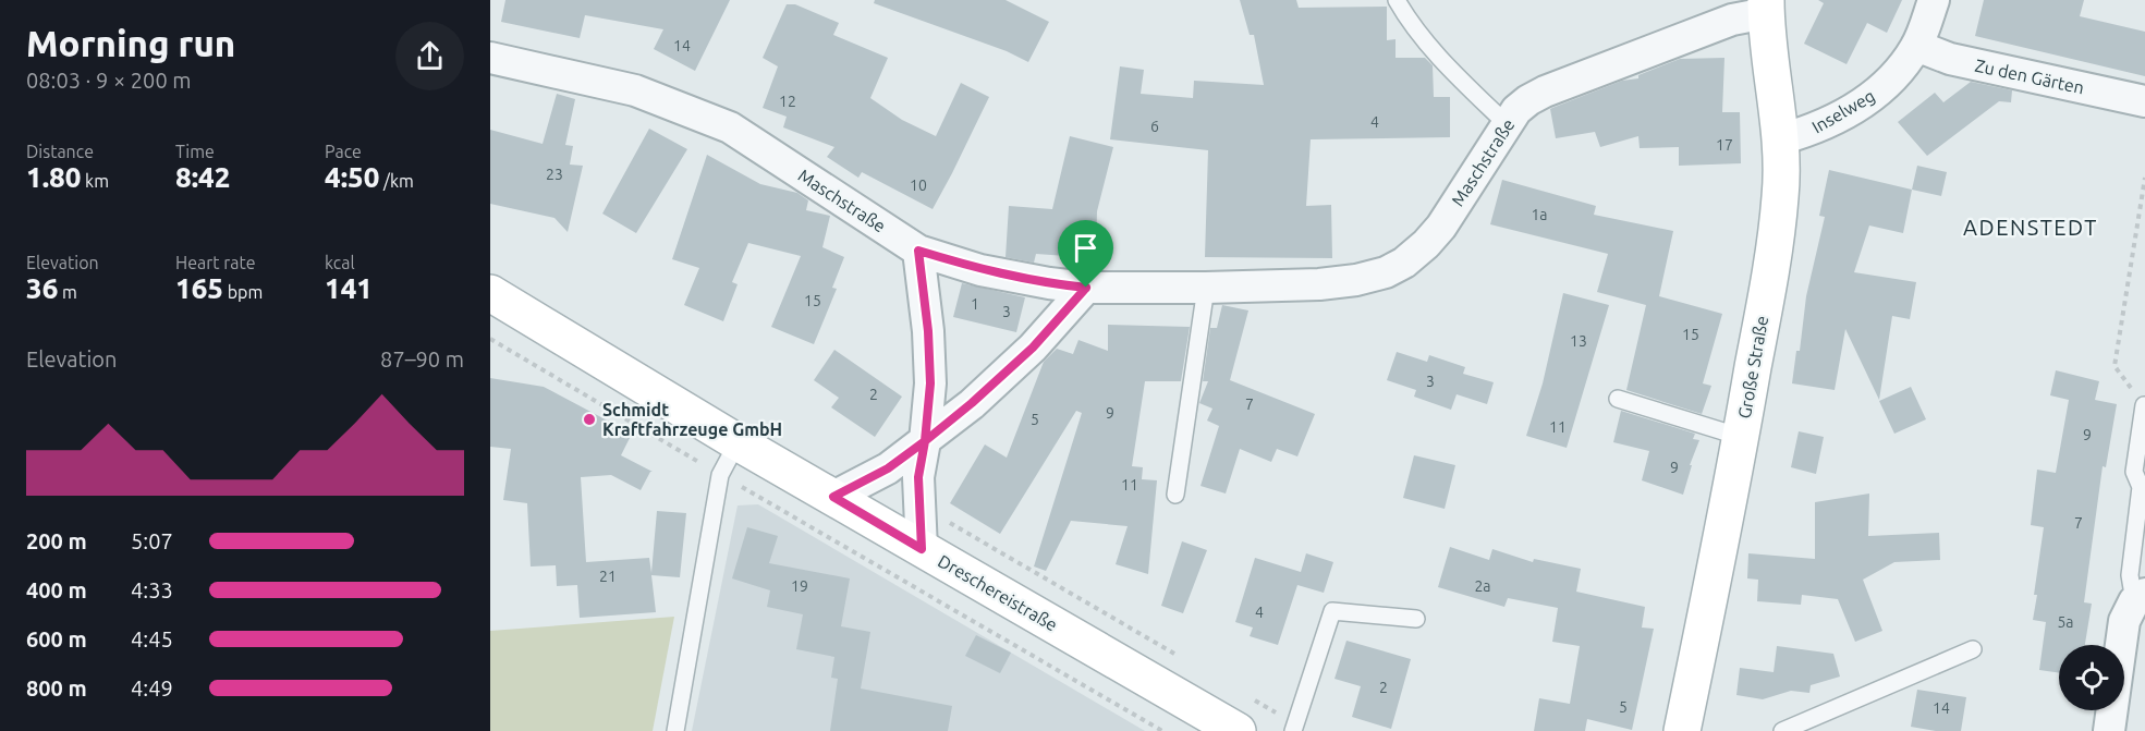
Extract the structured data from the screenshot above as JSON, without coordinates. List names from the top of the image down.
{
  "streets": {
    "street": [
      "Zu den Gärten",
      "Inselweg",
      "Maschstraße",
      "Große Straße",
      "Dreschereistraße"
    ]
  },
  "crossings": [
    ["Zu den Gärten", "Inselweg"],
    ["Inselweg", "Große Straße"],
    ["Maschstraße", "Große Straße"]
  ],
  "districts": ["ADENSTEDT"],
  "places": ["Schmidt Kraftfahrzeuge GmbH"],
  "house_numbers": [
    "14",
    "12",
    "4",
    "6",
    "17",
    "23",
    "10",
    "1a",
    "15",
    "1",
    "3",
    "15",
    "13",
    "3",
    "2",
    "7",
    "9",
    "5",
    "11",
    "9",
    "9",
    "11",
    "7",
    "21",
    "19",
    "2a",
    "4",
    "5a",
    "2",
    "5",
    "14"
  ],
  "page": {
    "heading": ["Morning run", "08:03 · 9 × 200 m"],
    "stats": [
      ["Distance", "1.80 km"],
      ["Time", "8:42"],
      ["Pace", "4:50 /km"],
      ["Elevation", "36 m"],
      ["Heart rate", "165 bpm"],
      ["kcal", "141"]
    ],
    "chart": ["Elevation", "87–90 m"],
    "list": [
      {
        "name": "200 m",
        "note": "5:07"
      },
      {
        "name": "400 m",
        "note": "4:33"
      },
      {
        "name": "600 m",
        "note": "4:45"
      },
      {
        "name": "800 m",
        "note": "4:49"
      }
    ]
  }
}
